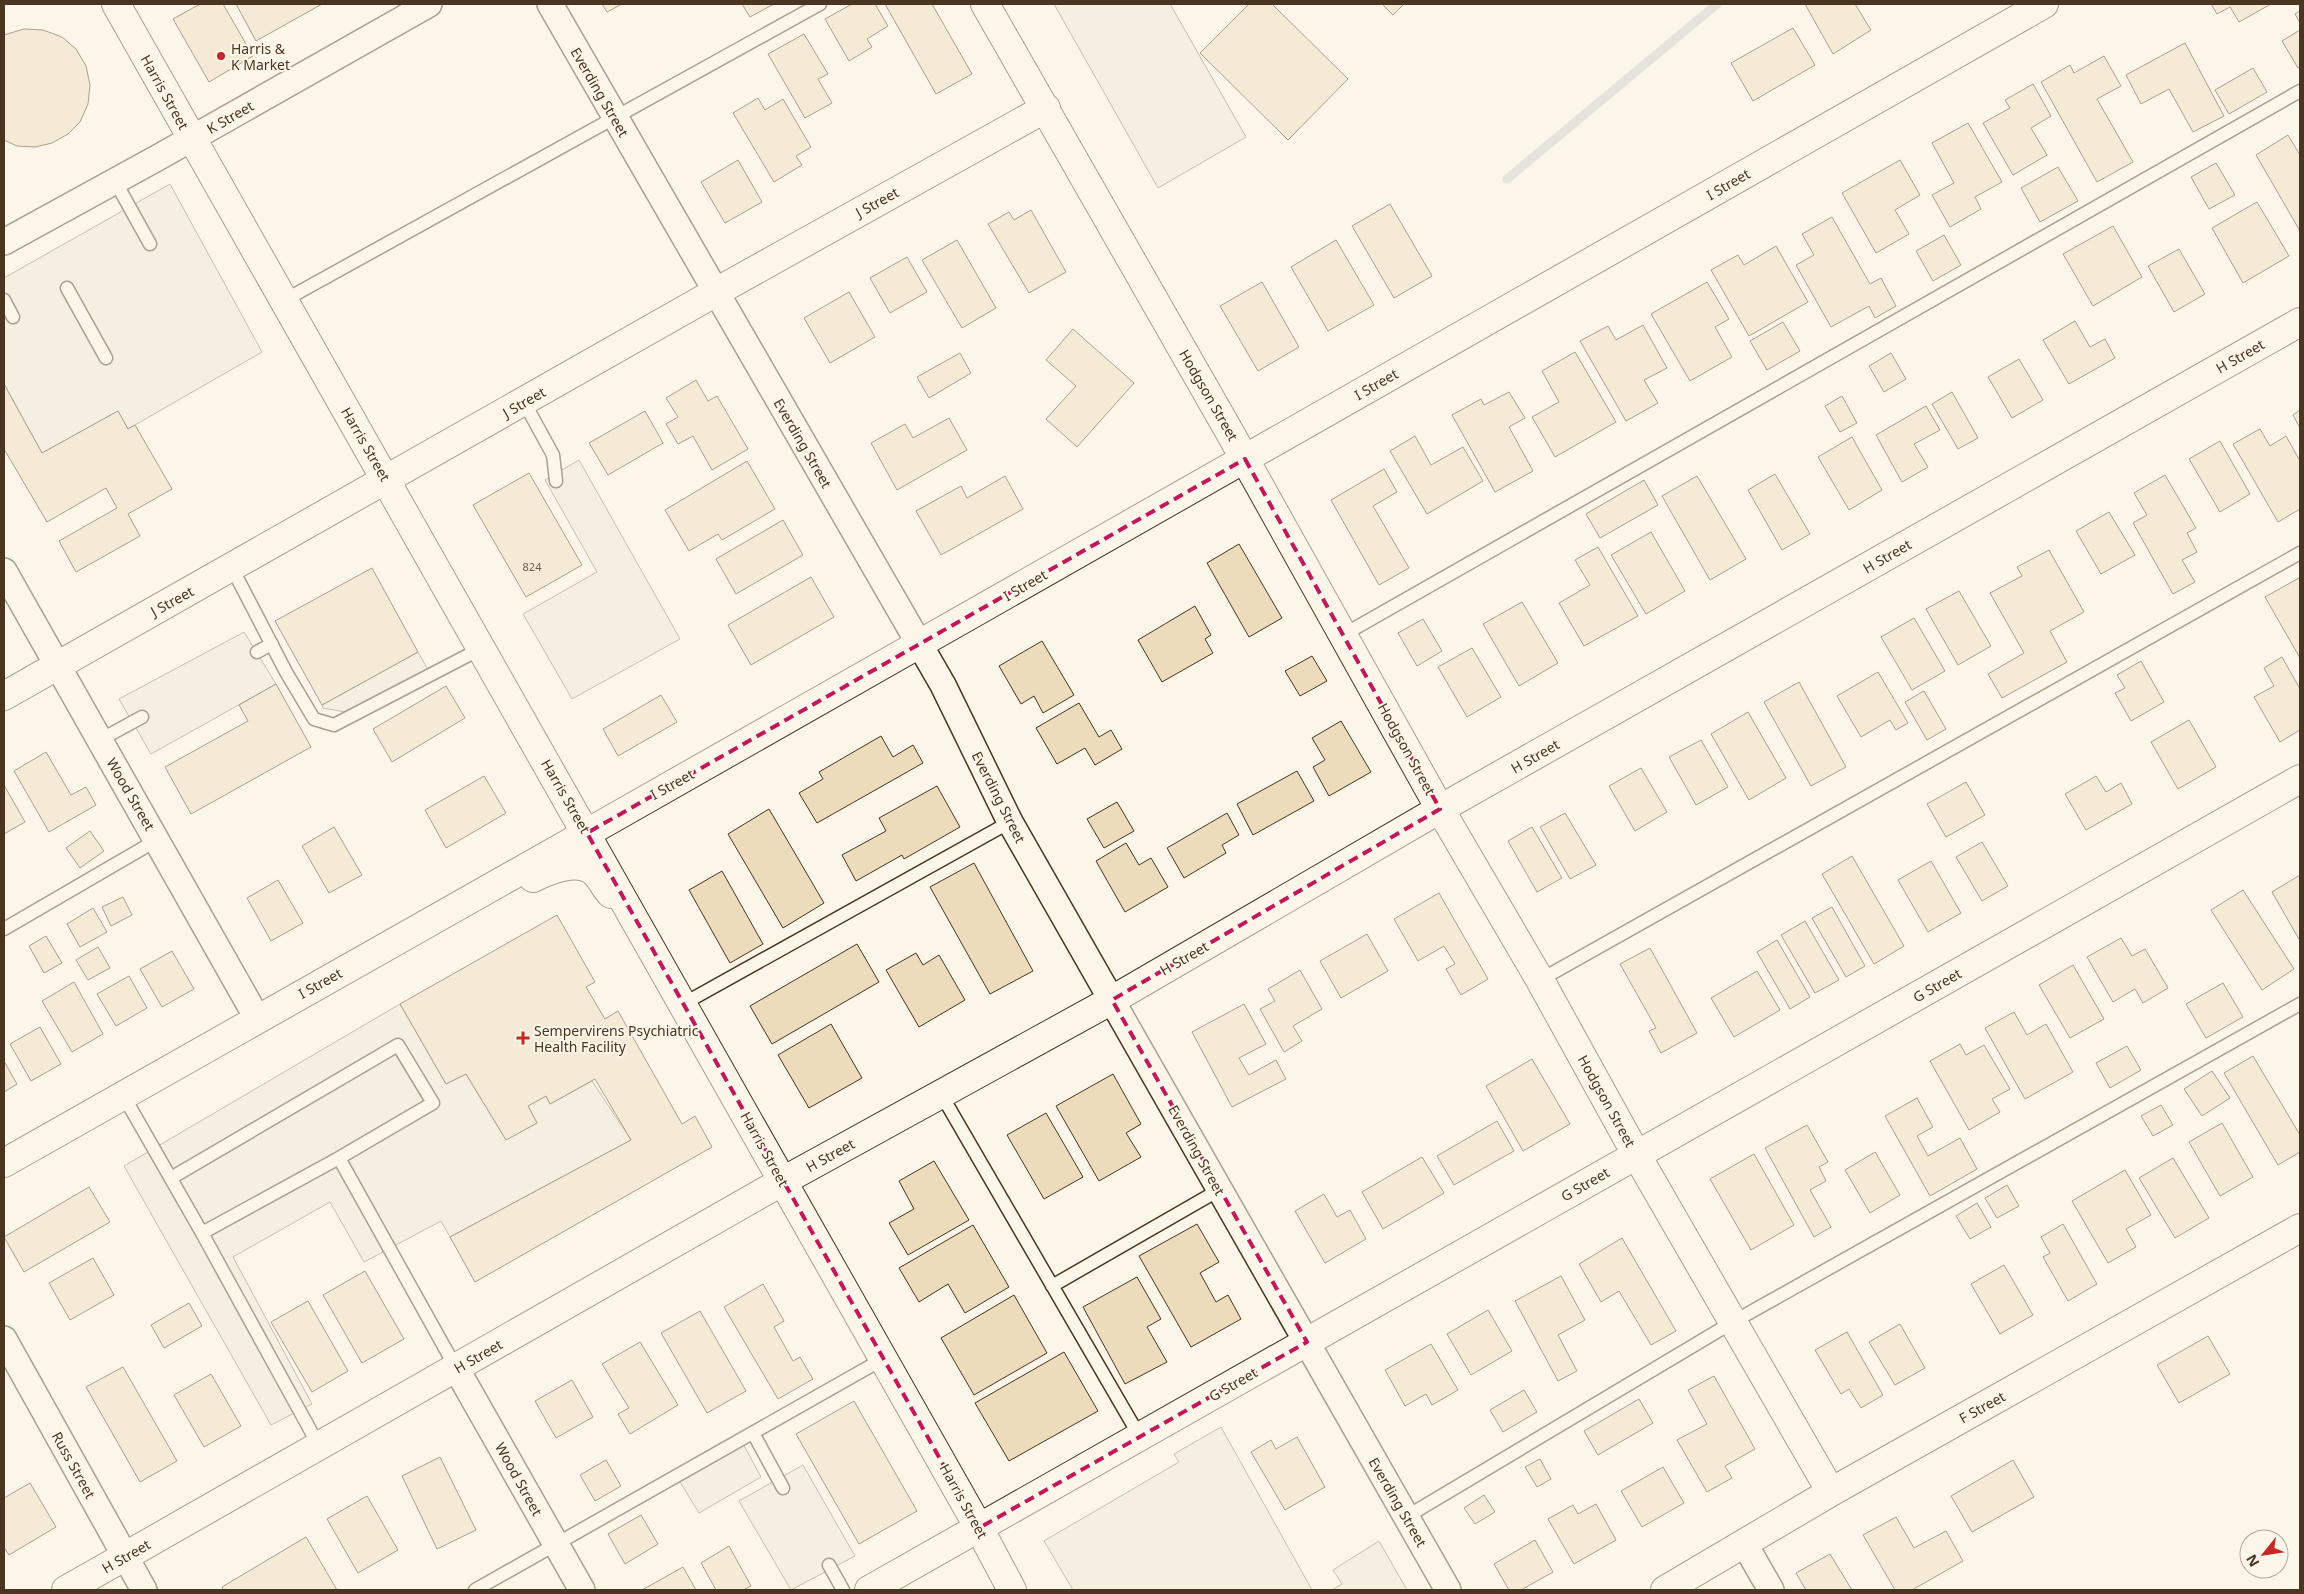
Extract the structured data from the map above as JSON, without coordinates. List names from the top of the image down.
{
  "streets": {
    "street": [
      "Harris Street",
      "Everding Street",
      "K Street",
      "I Street",
      "J Street",
      "H Street",
      "Hodgson Street",
      "Wood Street",
      "G Street",
      "F Street",
      "Russ Street"
    ]
  },
  "crossings": [
    ["Harris Street", "K Street"],
    ["Harris Street", "I Street"],
    ["Harris Street", "J Street"],
    ["Harris Street", "H Street"],
    ["Harris Street", "G Street"],
    ["Everding Street", "I Street"],
    ["Everding Street", "J Street"],
    ["Everding Street", "H Street"],
    ["Everding Street", "G Street"],
    ["I Street", "Hodgson Street"],
    ["I Street", "Wood Street"],
    ["J Street", "Hodgson Street"],
    ["J Street", "Wood Street"],
    ["H Street", "Hodgson Street"],
    ["H Street", "Wood Street"],
    ["H Street", "Russ Street"],
    ["Hodgson Street", "G Street"],
    ["Hodgson Street", "F Street"]
  ],
  "places": {
    "other": ["Harris & K Market"],
    "health": ["Sempervirens Psychiatric Health Facility"]
  },
  "house_numbers": ["824"],
  "north": "bottom left"
}
